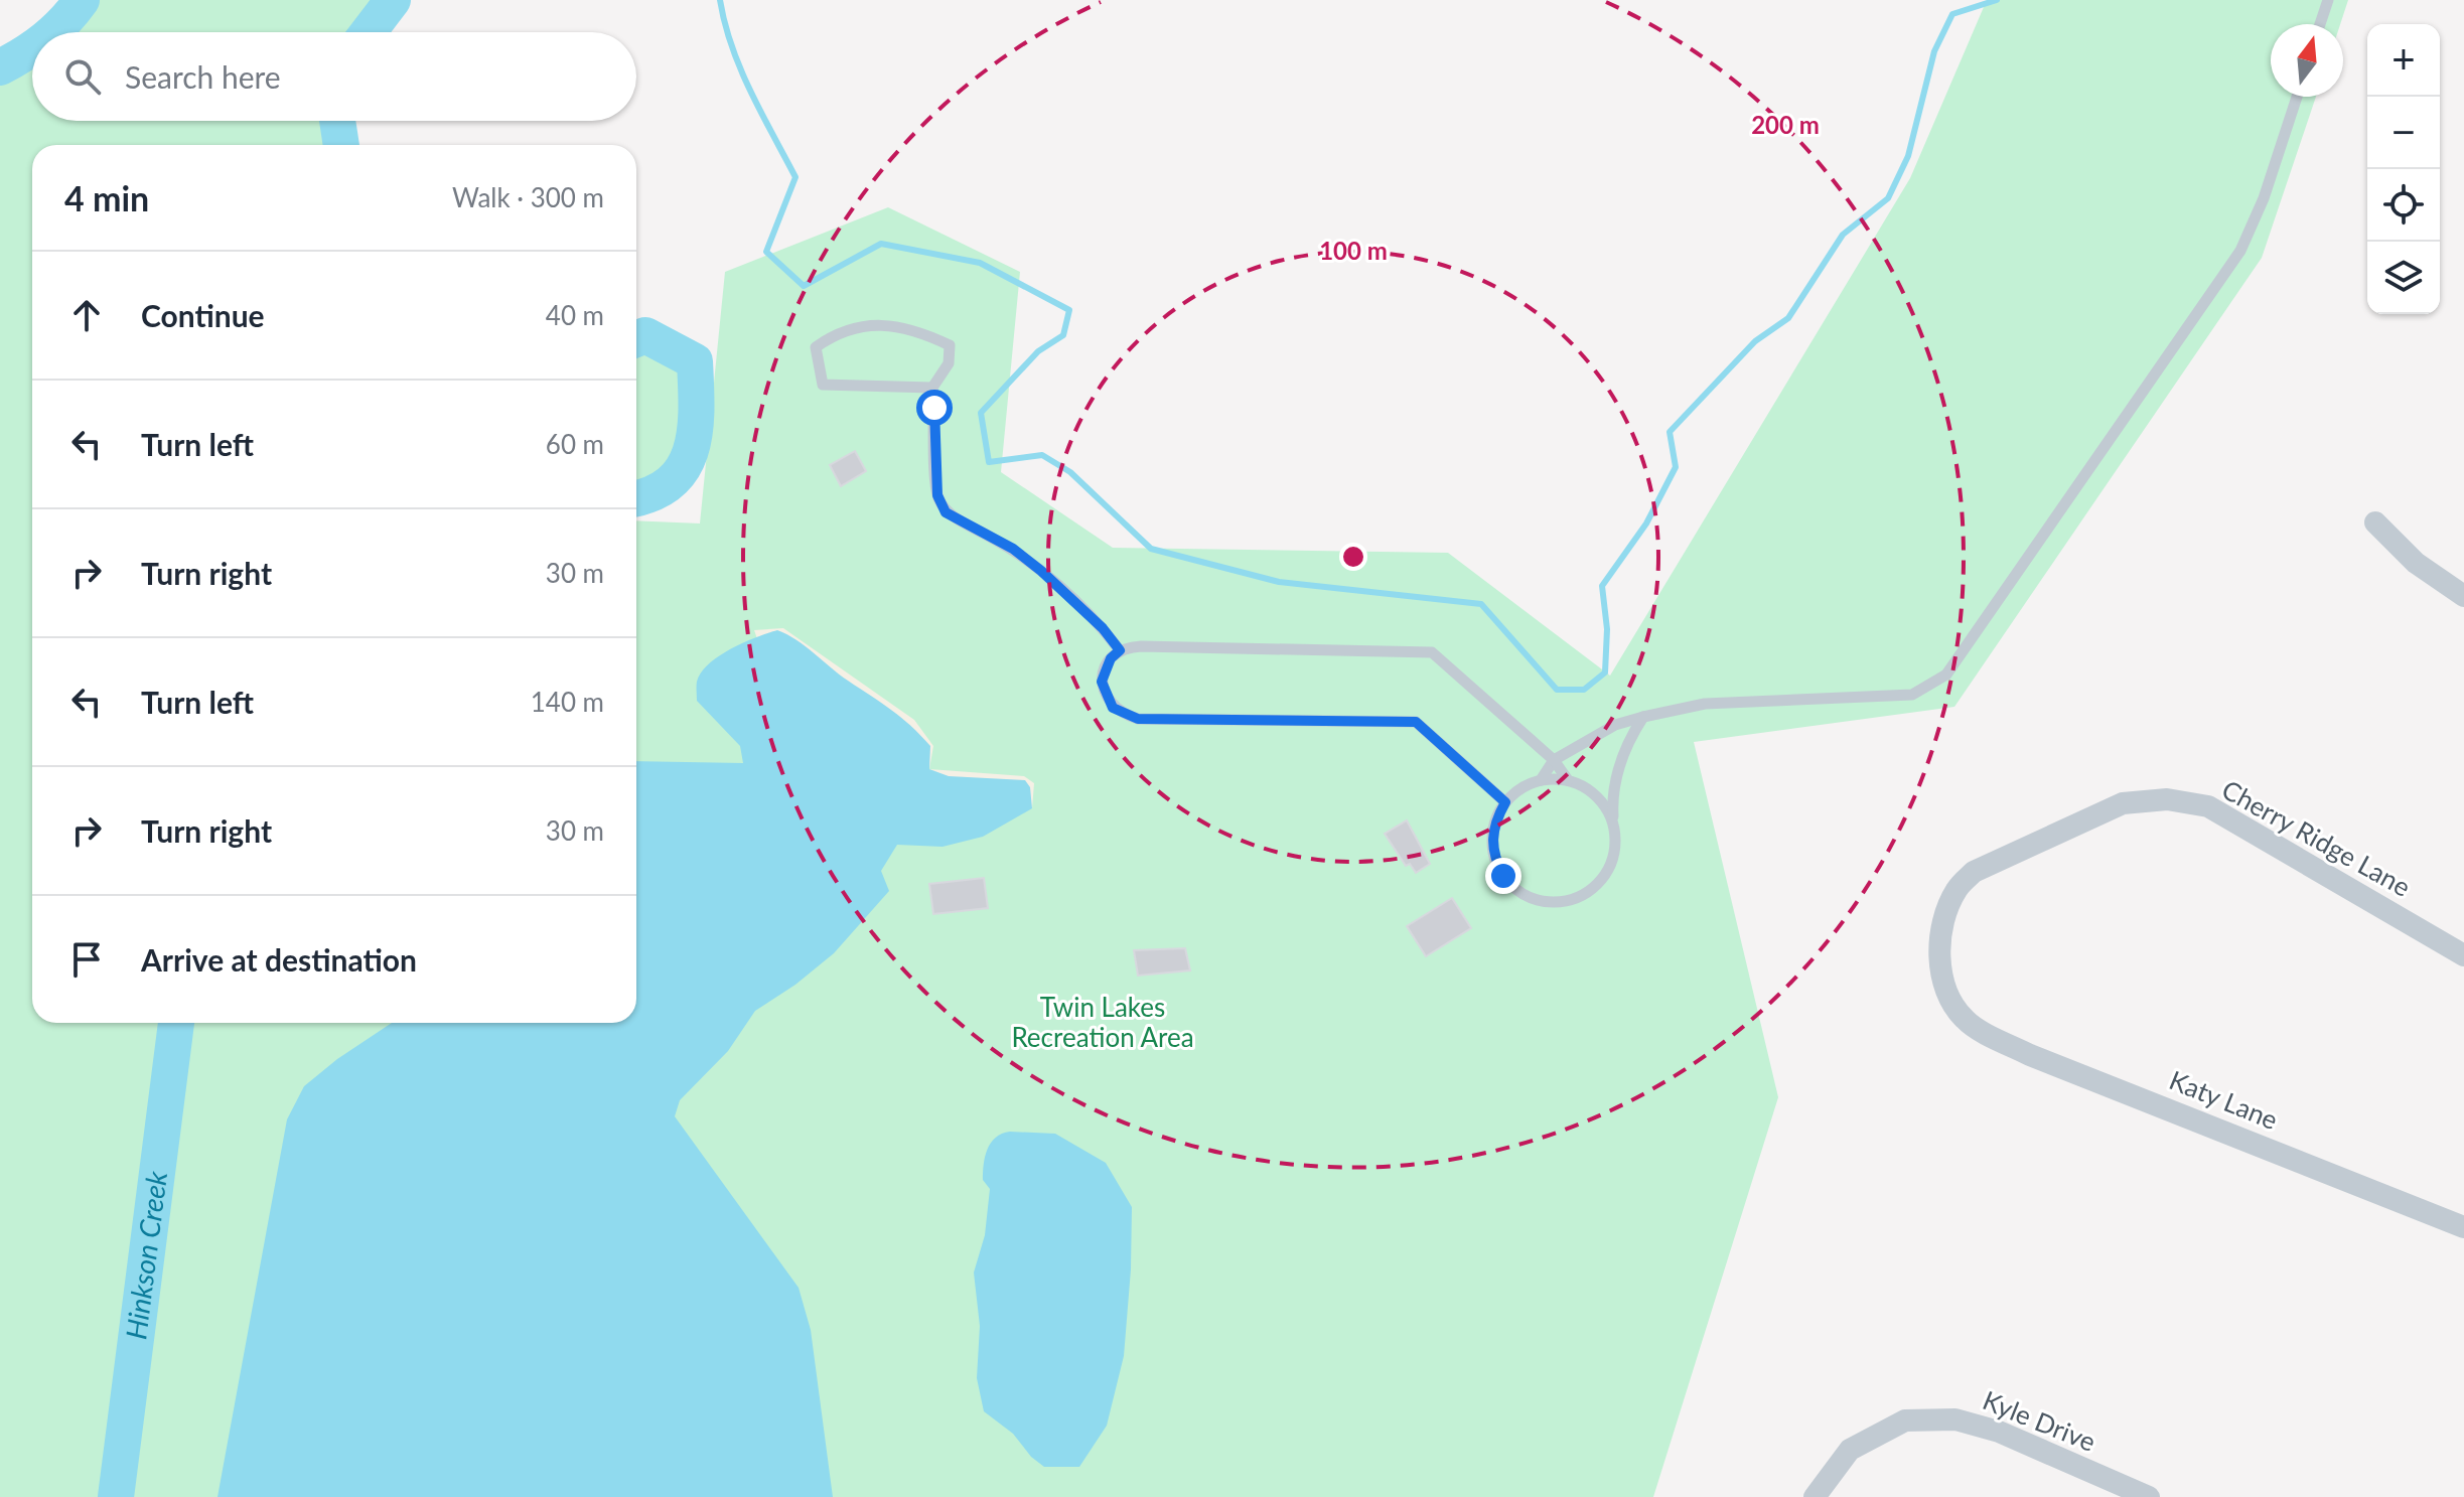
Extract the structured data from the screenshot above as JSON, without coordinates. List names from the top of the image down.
{
  "streets": {
    "street": ["Cherry Ridge Lane", "Katy Lane", "Kyle Drive"]
  },
  "crossings": [
    ["Cherry Ridge Lane", "Katy Lane"]
  ],
  "water": ["Hinkson Creek"],
  "parks": ["Twin Lakes Recreation Area"],
  "north": "top",
  "page": {
    "map_buttons": ["+", "−"],
    "search": "Search here",
    "heading": ["4 min", "Walk · 300 m"],
    "list": [
      ["Continue", "40 m"],
      ["Turn left", "60 m"],
      ["Turn right", "30 m"],
      ["Turn left", "140 m"],
      ["Turn right", "30 m"],
      "Arrive at destination"
    ]
  },
  "rings": ["200 m", "100 m"]
}
